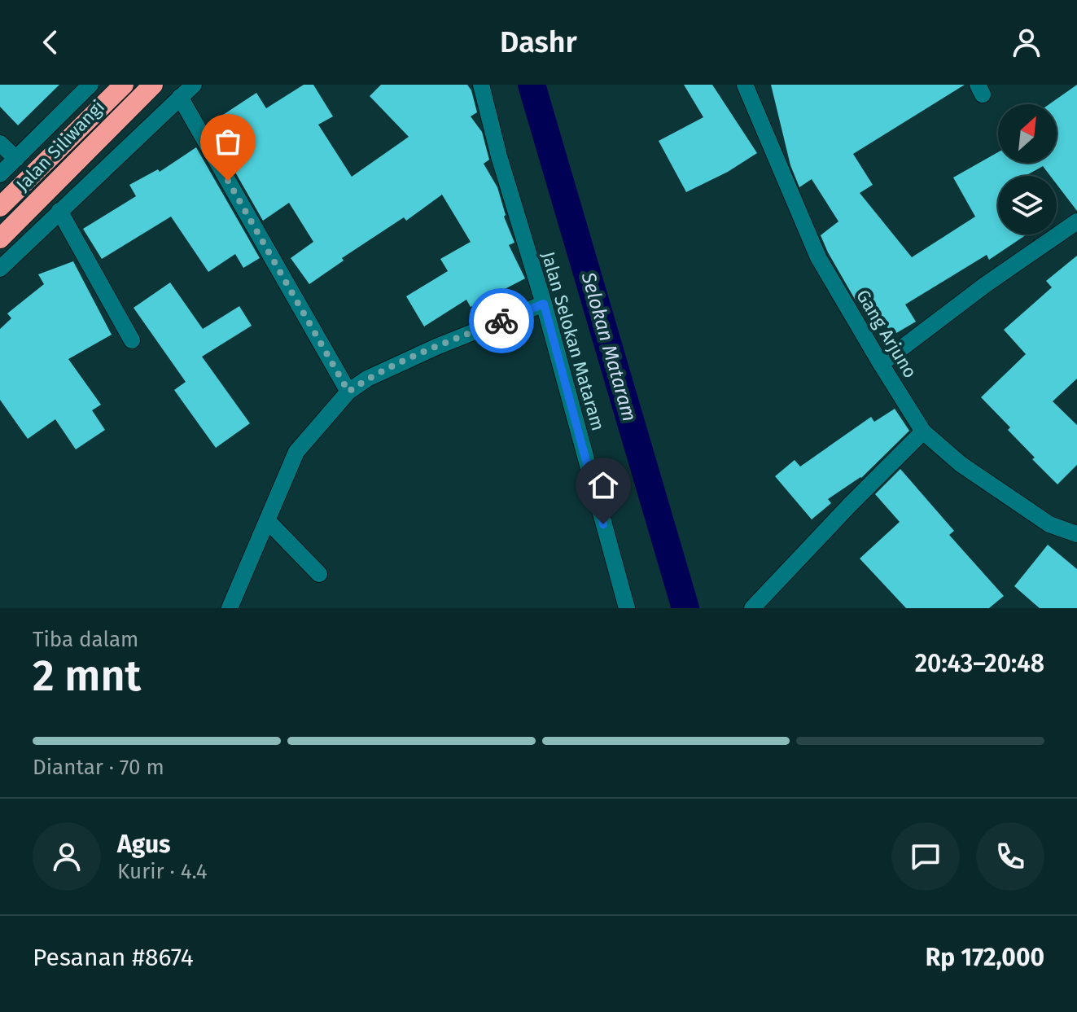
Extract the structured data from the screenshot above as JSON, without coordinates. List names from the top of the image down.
{
  "streets": {
    "highway": ["Jalan Siliwangi"],
    "street": ["Gang Arjuno", "Jalan Selokan Mataram"]
  },
  "water": ["Selokan Mataram"],
  "north": "top right",
  "page": {
    "header": "Dashr",
    "heading": ["2 mnt", "Tiba dalam", "20:43–20:48"],
    "panel": [
      "Agus",
      "Kurir · 4.4",
      "Pesanan #8674",
      "Rp 172,000"
    ],
    "bar": "Diantar · 70 m"
  }
}
